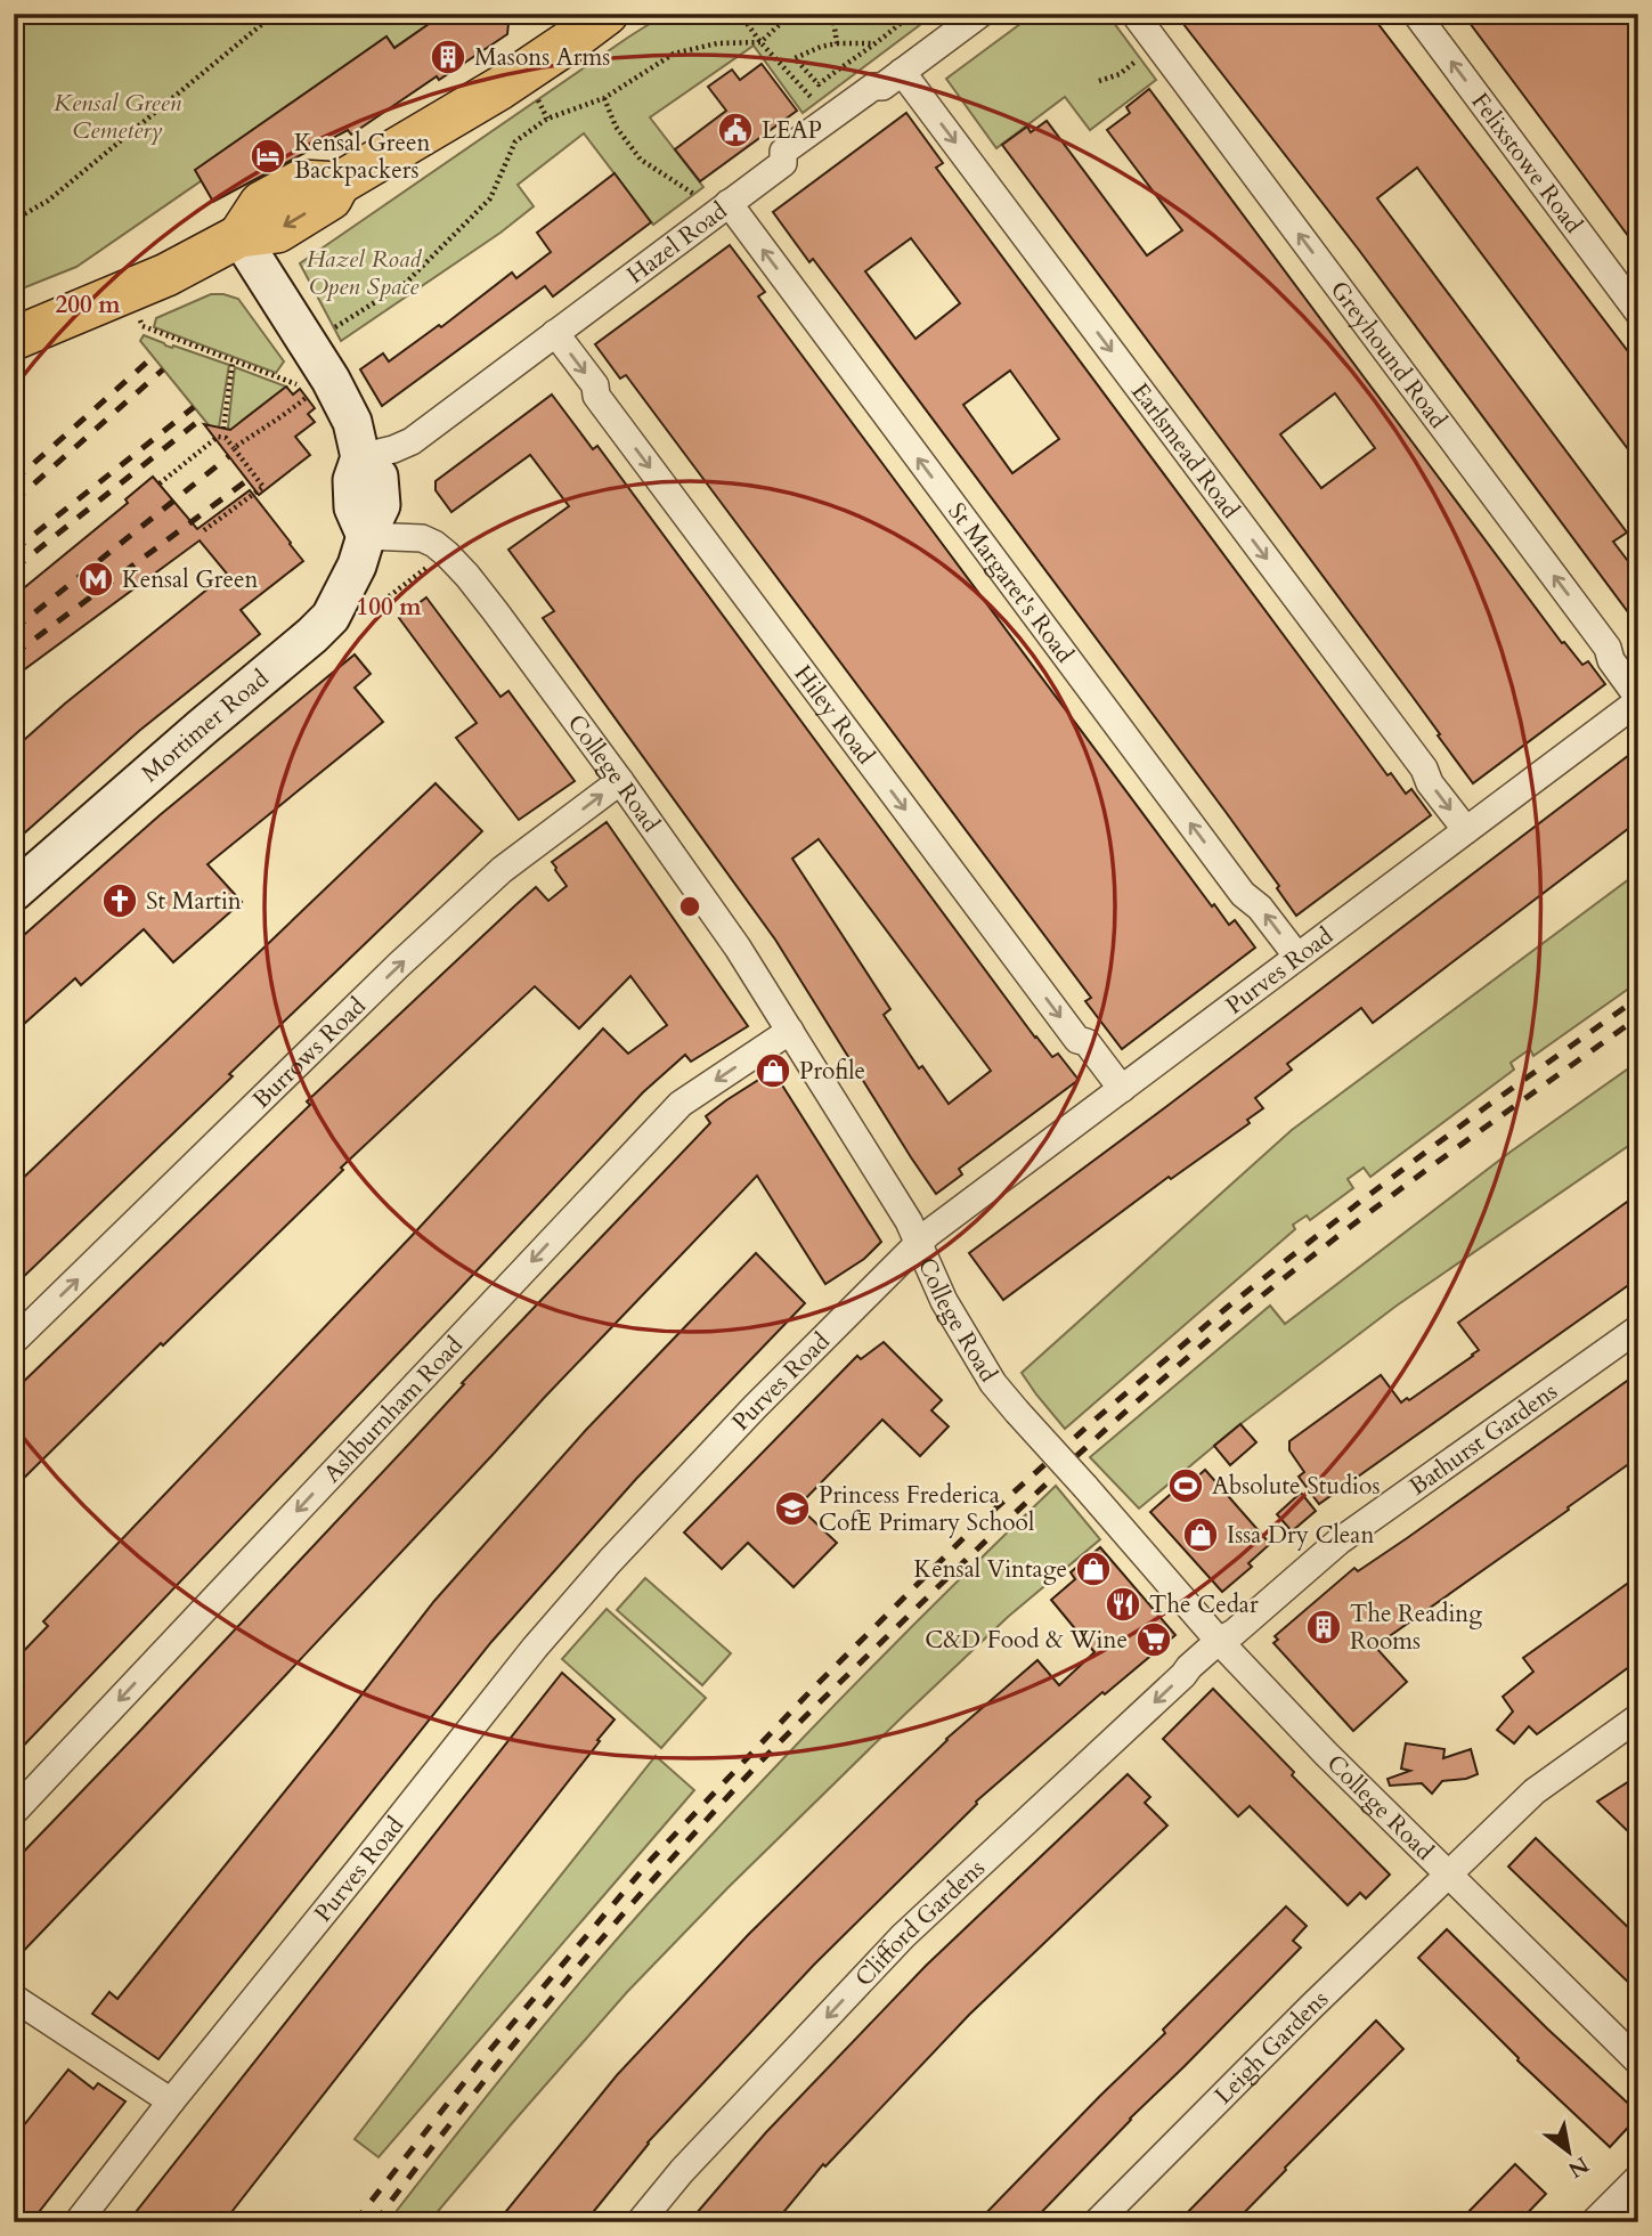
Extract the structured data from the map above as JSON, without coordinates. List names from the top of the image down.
{
  "streets": {
    "main road": ["Mortimer Road"],
    "street": [
      "Felixstowe Road",
      "Hazel Road",
      "Greyhound Road",
      "Earlsmead Road",
      "St Margaret's Road",
      "Hiley Road",
      "College Road",
      "Purves Road",
      "Burrows Road",
      "Ashburnham Road",
      "Bathurst Gardens",
      "Clifford Gardens",
      "Leigh Gardens"
    ]
  },
  "crossings": [
    ["Hazel Road", "Earlsmead Road"],
    ["Hazel Road", "St Margaret's Road"],
    ["Hazel Road", "Hiley Road"],
    ["Greyhound Road", "Purves Road"],
    ["Earlsmead Road", "Purves Road"],
    ["St Margaret's Road", "Purves Road"],
    ["Hiley Road", "Purves Road"],
    ["Mortimer Road", "College Road"],
    ["College Road", "Purves Road"],
    ["College Road", "Burrows Road"],
    ["College Road", "Ashburnham Road"],
    ["College Road", "Bathurst Gardens"],
    ["College Road", "Clifford Gardens"],
    ["College Road", "Leigh Gardens"],
    ["Bathurst Gardens", "Clifford Gardens"]
  ],
  "one_way": [
    "Felixstowe Road",
    "Greyhound Road",
    "Earlsmead Road",
    "St Margaret's Road",
    "Hiley Road",
    "Burrows Road",
    "Ashburnham Road",
    "Clifford Gardens"
  ],
  "parks": ["Kensal Green Cemetery", "Hazel Road Open Space"],
  "places": {
    "building": ["Masons Arms", "The Reading Rooms"],
    "public building": ["LEAP"],
    "hotel": ["Kensal Green Backpackers"],
    "metro station": ["Kensal Green"],
    "church": ["St Martin"],
    "shop": ["Profile", "Issa Dry Clean", "Kensal Vintage"],
    "sports": ["Absolute Studios"],
    "school or university": ["Princess Frederica CofE Primary School"],
    "restaurant": ["The Cedar"],
    "supermarket": ["C&D Food & Wine"]
  },
  "north": "bottom right",
  "rings": ["200 m", "100 m"]
}
